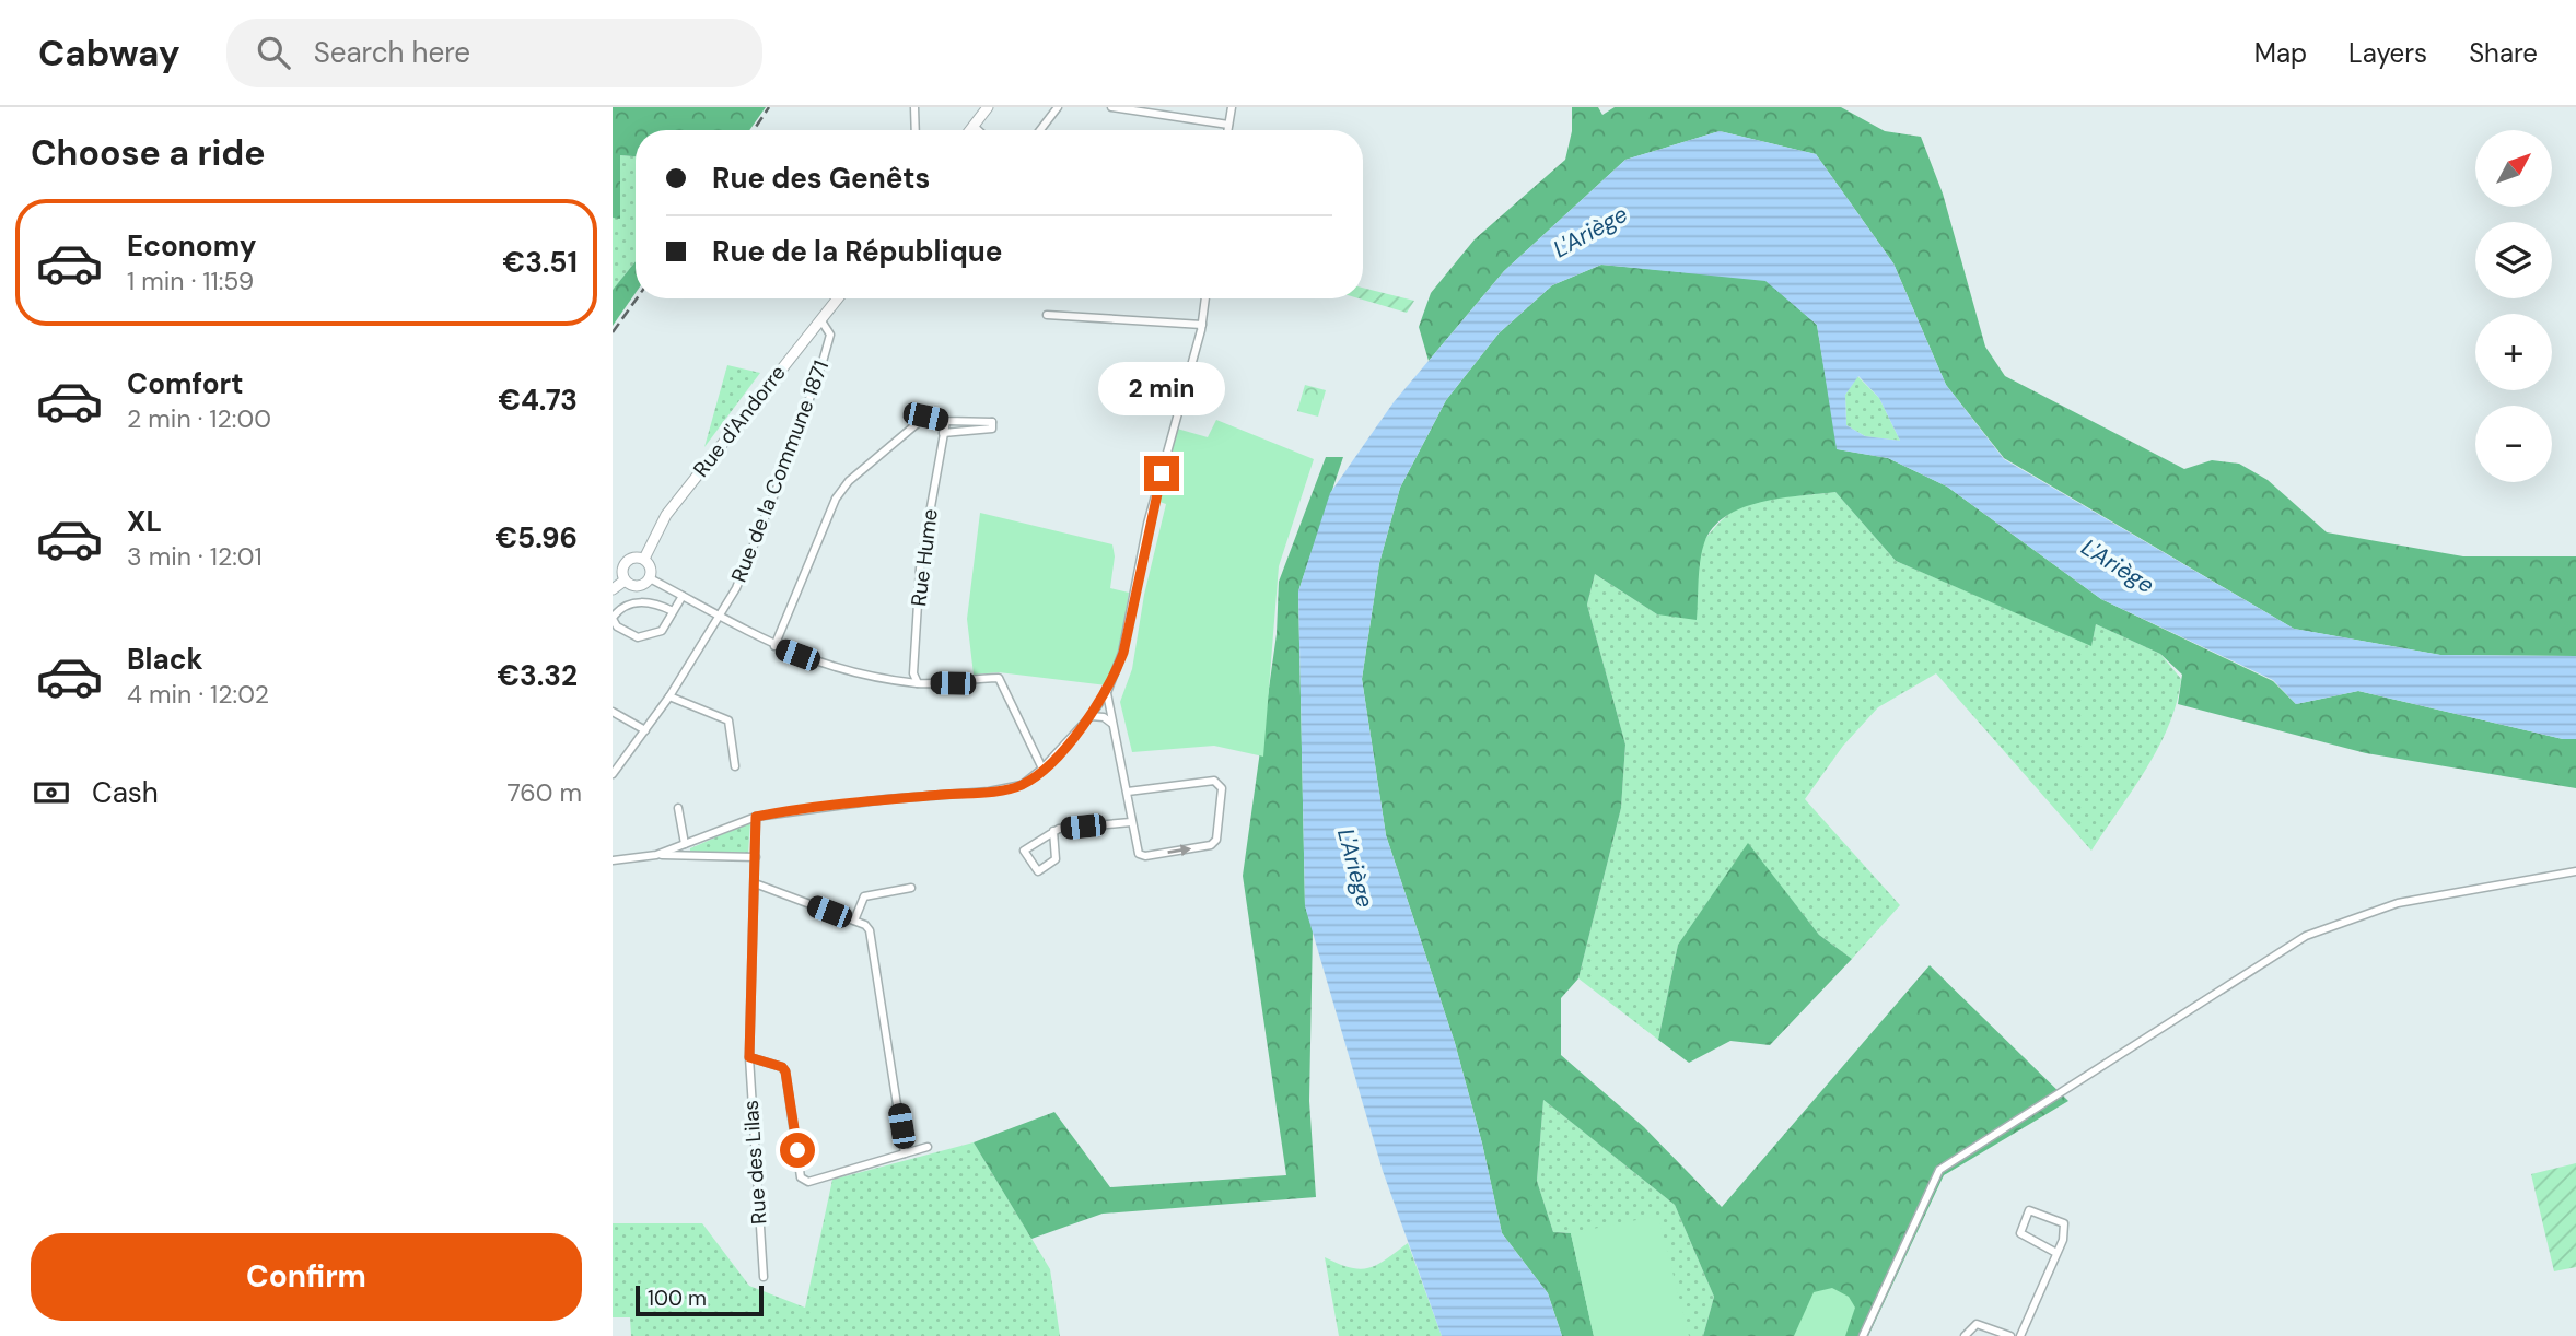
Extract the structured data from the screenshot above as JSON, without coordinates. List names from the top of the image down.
{
  "streets": {
    "main road": ["Rue d'Andorre"],
    "street": ["Rue de la Commune 1871", "Rue Hume", "Rue des Lilas"]
  },
  "crossings": [
    ["Rue d'Andorre", "Rue de la Commune 1871"]
  ],
  "water": ["L'Ariège"],
  "scale_bar": "100 m",
  "north": "top right",
  "page": {
    "header": "Cabway",
    "search": "Search here",
    "nav": ["Map", "Layers", "Share"],
    "heading": "Choose a ride",
    "map_buttons": ["+", "−"],
    "banner": ["Rue des Genêts", "Rue de la République"],
    "list": [
      {
        "name": "Economy",
        "note": "1 min · 11:59",
        "value": "€3.51"
      },
      {
        "name": "Comfort",
        "note": "2 min · 12:00",
        "value": "€4.73"
      },
      {
        "name": "XL",
        "note": "3 min · 12:01",
        "value": "€5.96"
      },
      {
        "name": "Black",
        "note": "4 min · 12:02",
        "value": "€3.32"
      }
    ],
    "bubble": "2 min",
    "pay": ["Cash", "760 m"],
    "buttons": "Confirm",
    "scale": "100 m"
  }
}
